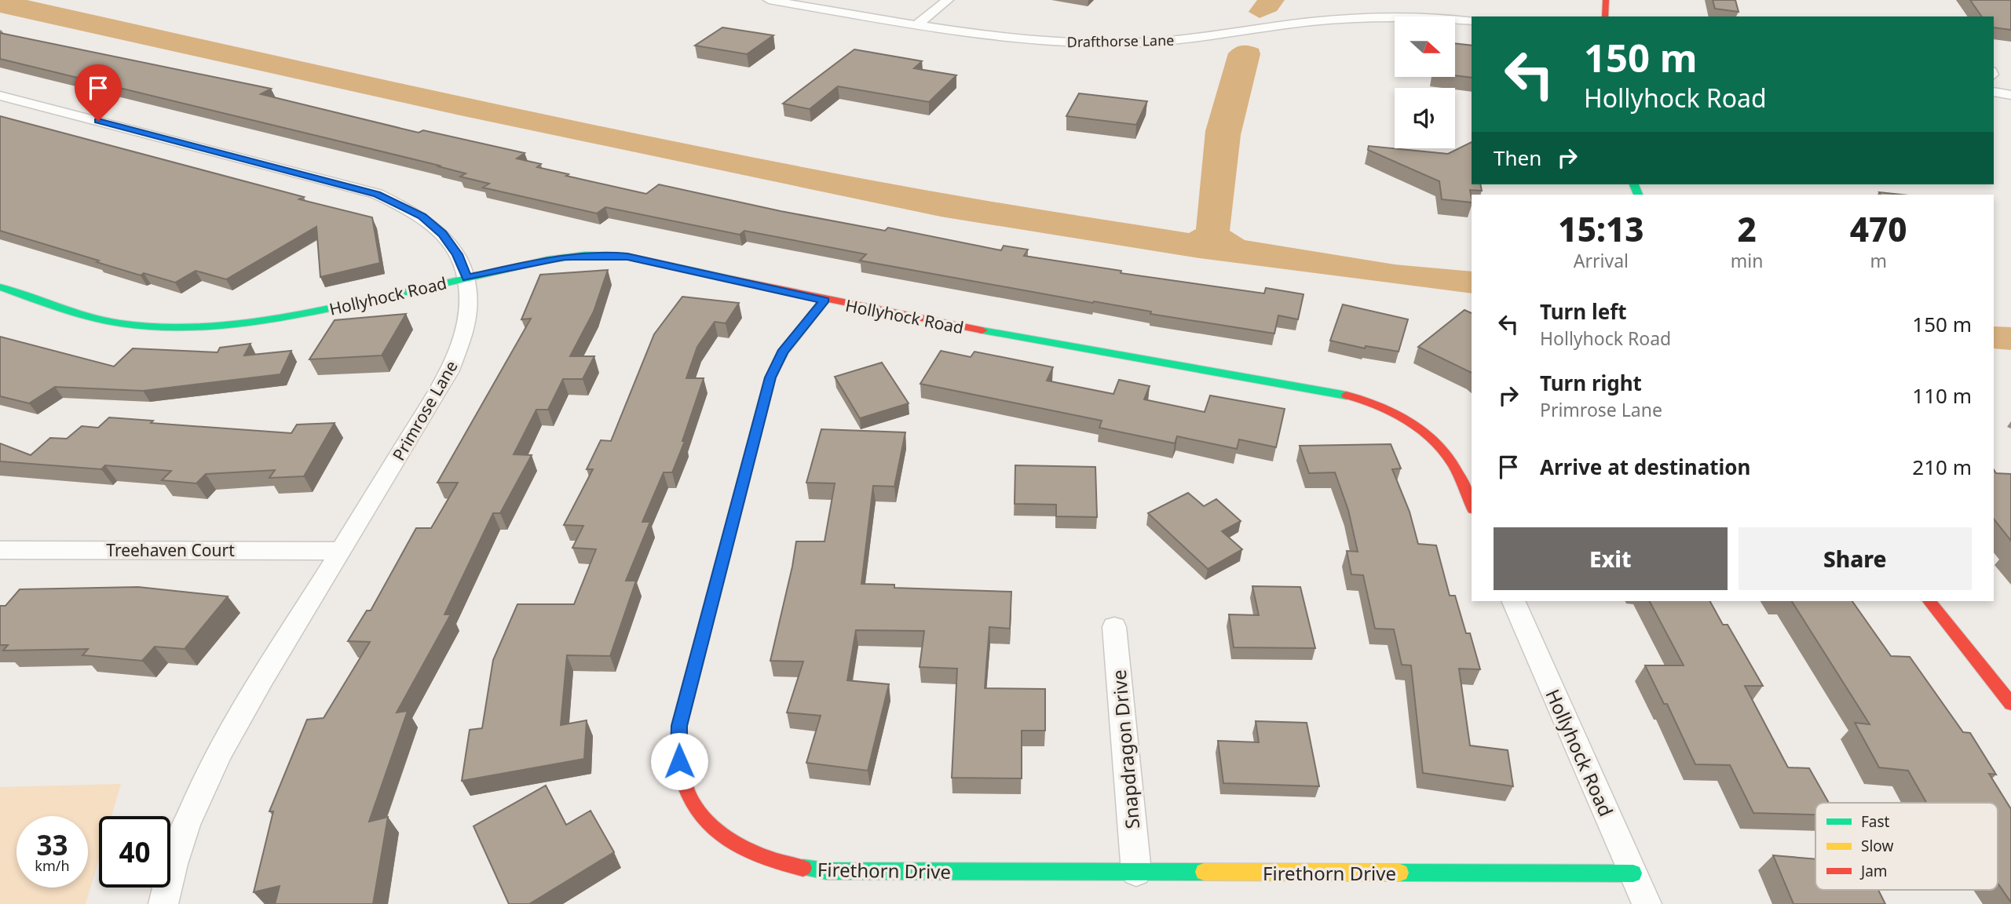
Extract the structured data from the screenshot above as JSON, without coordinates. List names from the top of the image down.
{
  "streets": {
    "street": [
      "Drafthorse Lane",
      "Hollyhock Road",
      "Primrose Lane",
      "Treehaven Court",
      "Snapdragon Drive",
      "Firethorn Drive"
    ]
  },
  "crossings": [
    ["Hollyhock Road", "Primrose Lane"],
    ["Hollyhock Road", "Firethorn Drive"],
    ["Primrose Lane", "Treehaven Court"],
    ["Snapdragon Drive", "Firethorn Drive"]
  ],
  "legend": ["Fast", "Slow", "Jam"],
  "north": "right",
  "page": {
    "turn": ["150 m", "Hollyhock Road"],
    "then": "Then",
    "eta": [
      "15:13",
      "Arrival",
      "2",
      "min",
      "470",
      "m"
    ],
    "list": [
      {
        "name": "Turn left",
        "note": "Hollyhock Road",
        "value": "150 m"
      },
      {
        "name": "Turn right",
        "note": "Primrose Lane",
        "value": "110 m"
      },
      {
        "name": "Arrive at destination",
        "value": "210 m"
      }
    ],
    "buttons": ["Exit", "Share"],
    "speed": "33 km/h",
    "limit": "40"
  }
}
